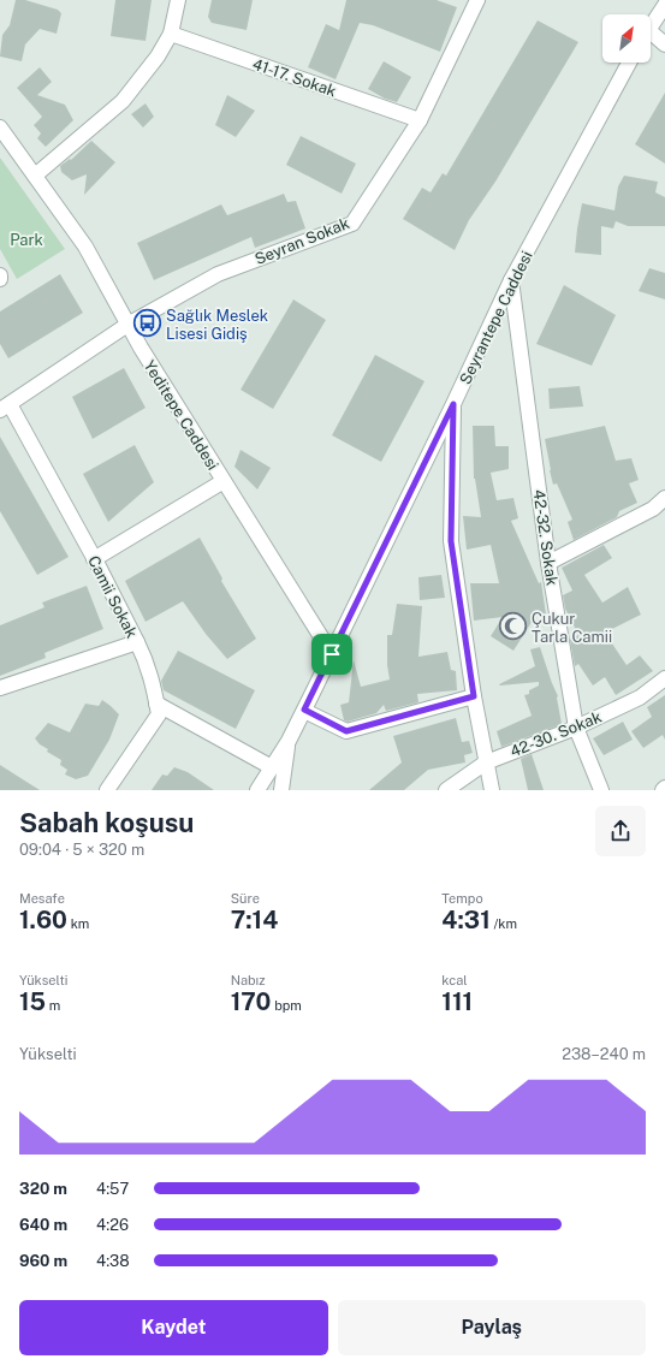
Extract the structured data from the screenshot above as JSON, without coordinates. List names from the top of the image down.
{
  "streets": {
    "street": [
      "41-17. Sokak",
      "Seyran Sokak",
      "Seyrantepe Caddesi",
      "Yeditepe Caddesi",
      "42-32. Sokak",
      "Camii Sokak",
      "42-30. Sokak"
    ]
  },
  "crossings": [
    ["41-17. Sokak", "Seyran Sokak"],
    ["Seyran Sokak", "Yeditepe Caddesi"],
    ["Seyran Sokak", "Camii Sokak"],
    ["Seyrantepe Caddesi", "Yeditepe Caddesi"],
    ["Seyrantepe Caddesi", "42-32. Sokak"],
    ["42-32. Sokak", "42-30. Sokak"]
  ],
  "parks": ["Park"],
  "places": {
    "bus stop": ["Sağlık Meslek Lisesi Gidiş"],
    "mosque": ["Çukur Tarla Camii"]
  },
  "north": "top right",
  "page": {
    "heading": ["Sabah koşusu", "09:04 · 5 × 320 m"],
    "stats": [
      ["Mesafe", "1.60 km"],
      ["Süre", "7:14"],
      ["Tempo", "4:31 /km"],
      ["Yükselti", "15 m"],
      ["Nabız", "170 bpm"],
      ["kcal", "111"]
    ],
    "chart": ["Yükselti", "238–240 m"],
    "list": [
      {
        "name": "320 m",
        "note": "4:57"
      },
      {
        "name": "640 m",
        "note": "4:26"
      },
      {
        "name": "960 m",
        "note": "4:38"
      }
    ],
    "buttons": ["Kaydet", "Paylaş"]
  }
}
